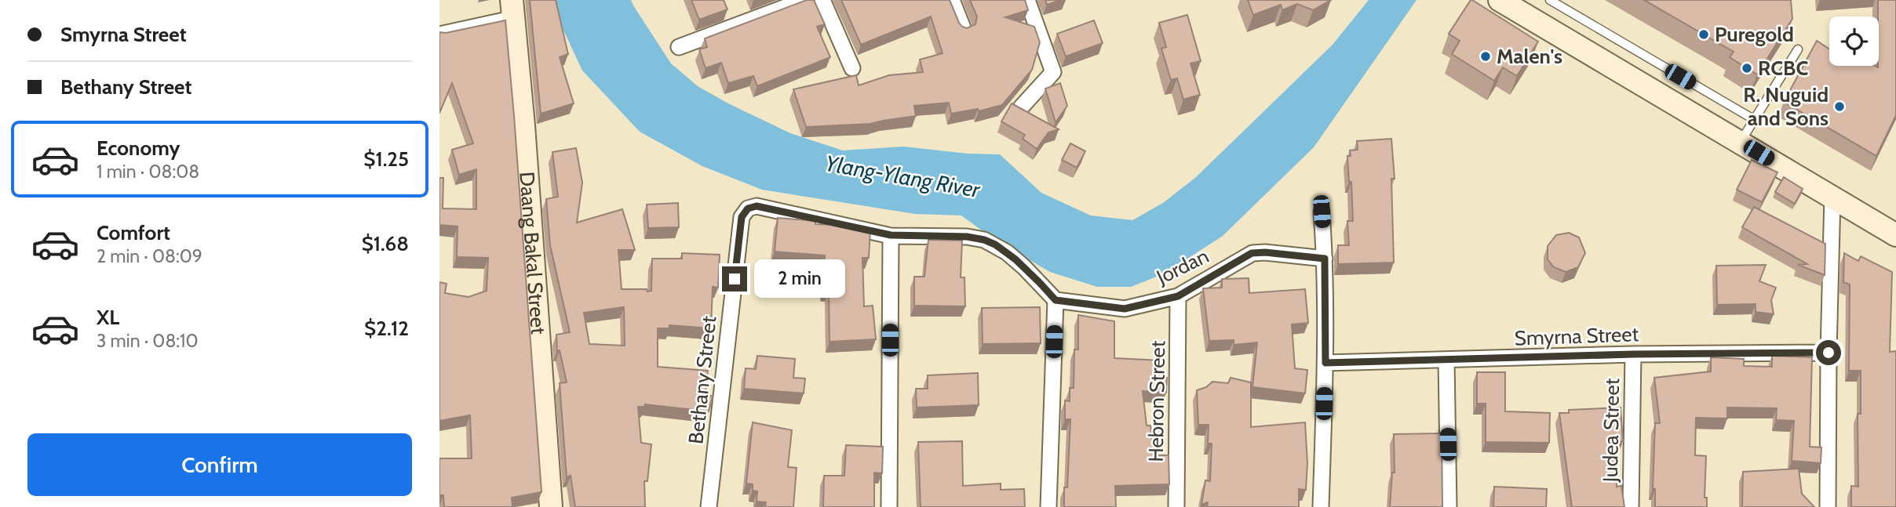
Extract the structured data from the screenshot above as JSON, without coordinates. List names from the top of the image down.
{
  "streets": {
    "street": [
      "Daang Bakal Street",
      "Jordan",
      "Smyrna Street",
      "Bethany Street",
      "Hebron Street",
      "Judea Street"
    ]
  },
  "crossings": [
    ["Jordan", "Bethany Street"],
    ["Jordan", "Hebron Street"],
    ["Smyrna Street", "Judea Street"]
  ],
  "water": ["Ylang-Ylang River"],
  "places": [
    "Puregold",
    "Malen's",
    "RCBC",
    "R. Nuguid and Sons"
  ],
  "page": {
    "banner": ["Smyrna Street", "Bethany Street"],
    "list": [
      {
        "name": "Economy",
        "note": "1 min · 08:08",
        "value": "$1.25"
      },
      {
        "name": "Comfort",
        "note": "2 min · 08:09",
        "value": "$1.68"
      },
      {
        "name": "XL",
        "note": "3 min · 08:10",
        "value": "$2.12"
      }
    ],
    "bubble": "2 min",
    "buttons": "Confirm"
  }
}
